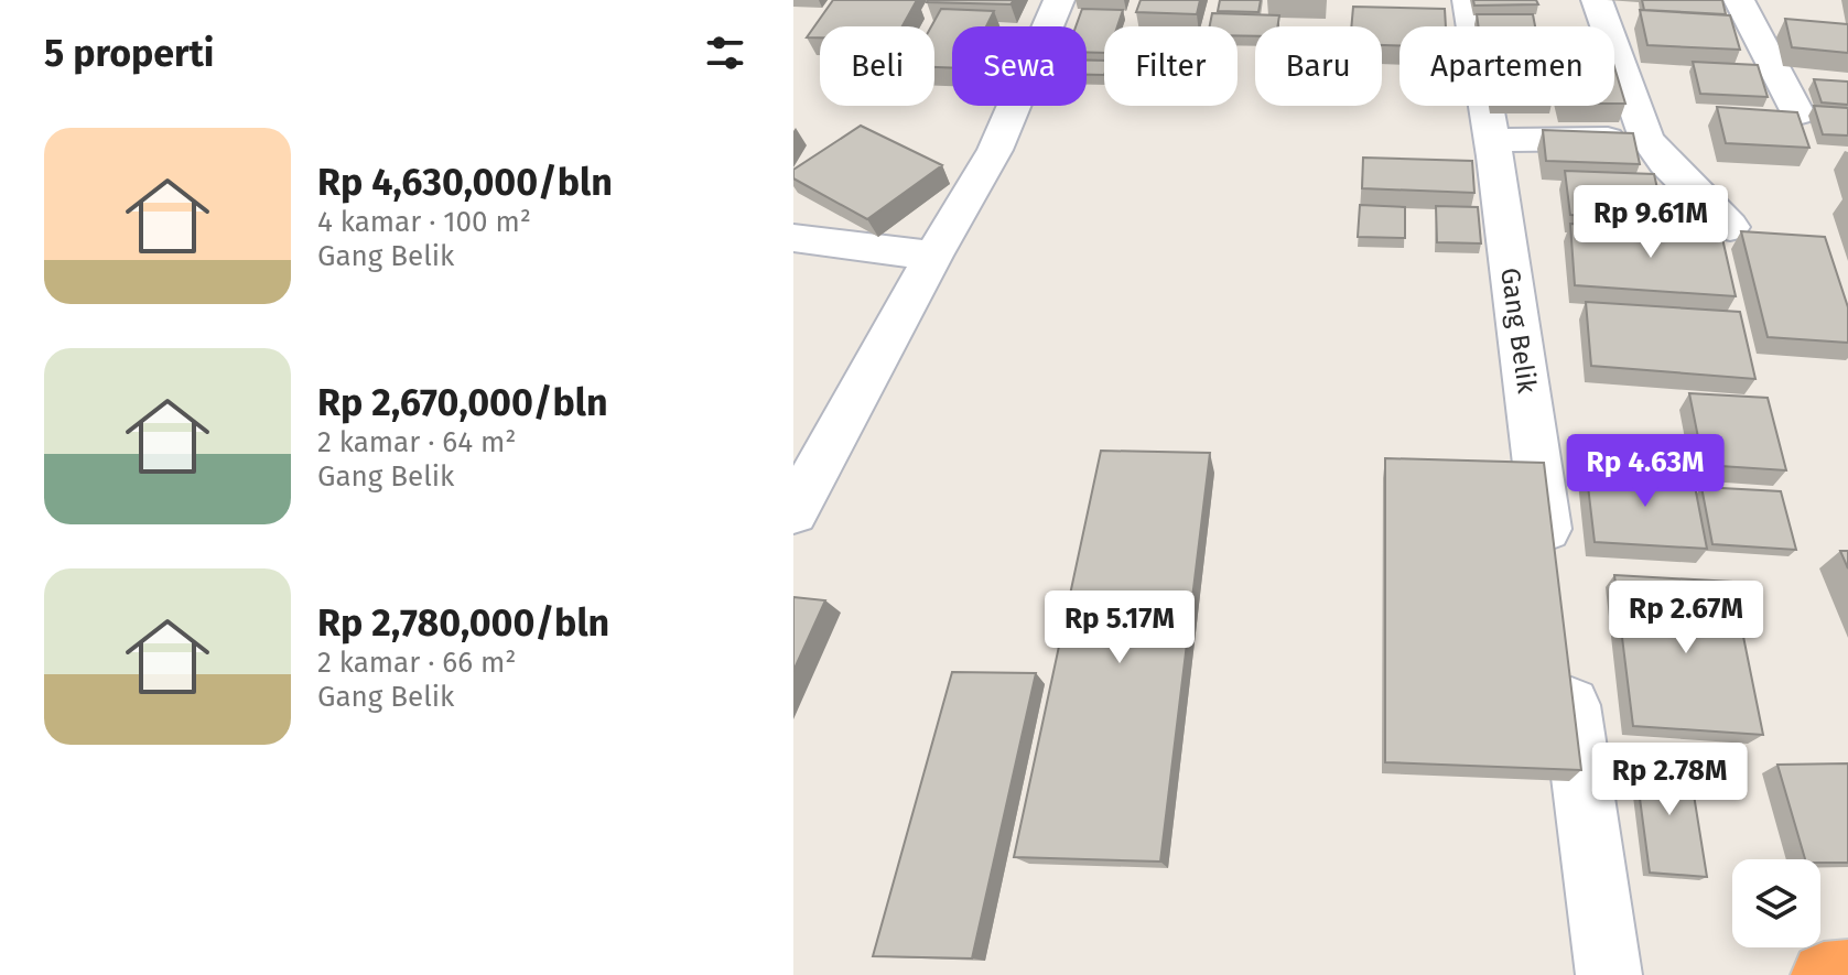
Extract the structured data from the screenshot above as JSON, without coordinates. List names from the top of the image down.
{
  "streets": {
    "street": ["Gang Belik"]
  },
  "page": {
    "heading": "5 properti",
    "chip": [
      "Beli",
      "Sewa",
      "Filter",
      "Baru",
      "Apartemen"
    ],
    "list": [
      {
        "name": "Rp 4,630,000/bln",
        "note": "4 kamar · 100 m² · Gang Belik"
      },
      {
        "name": "Rp 2,670,000/bln",
        "note": "2 kamar · 64 m² · Gang Belik"
      },
      {
        "name": "Rp 2,780,000/bln",
        "note": "2 kamar · 66 m² · Gang Belik"
      }
    ],
    "price": [
      "Rp 9.61M",
      "Rp 4.63M",
      "Rp 2.67M",
      "Rp 5.17M",
      "Rp 2.78M"
    ]
  }
}
